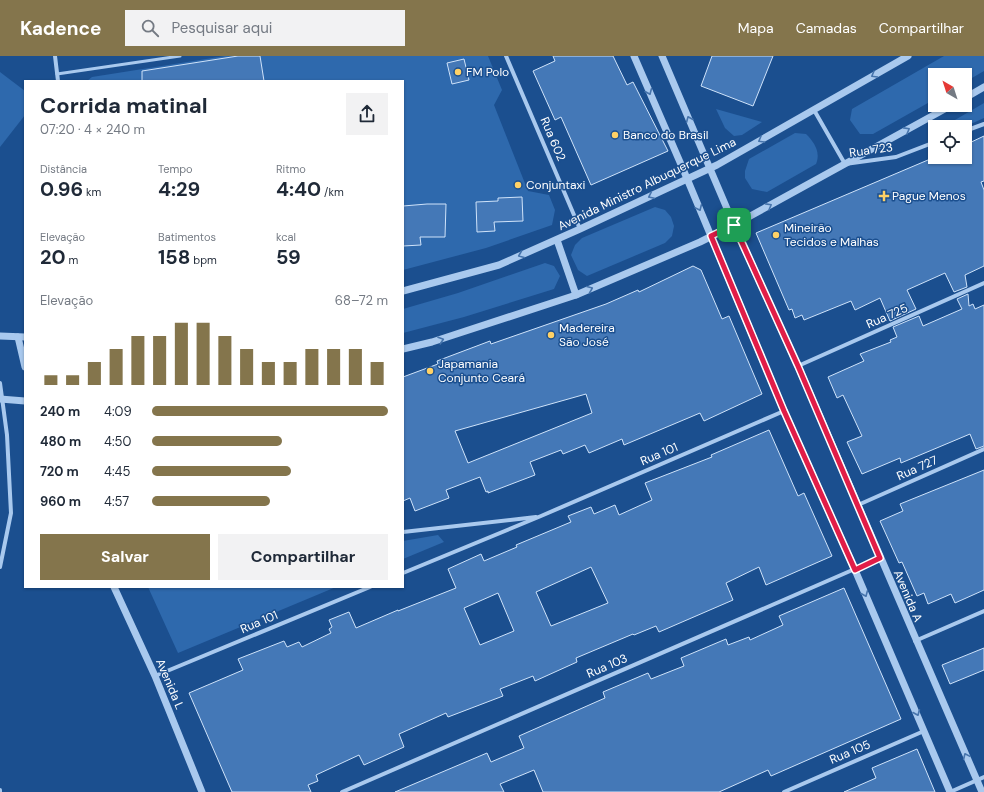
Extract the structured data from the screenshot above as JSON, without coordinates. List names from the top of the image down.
{
  "streets": {
    "street": [
      "Rua 602",
      "Rua 723",
      "Avenida Ministro Albuquerque Lima",
      "Rua 725",
      "Rua 101",
      "Rua 727",
      "Avenida A",
      "Rua 103",
      "Avenida L",
      "Rua 105"
    ]
  },
  "crossings": [
    ["Rua 602", "Avenida Ministro Albuquerque Lima"],
    ["Rua 723", "Avenida Ministro Albuquerque Lima"],
    ["Avenida Ministro Albuquerque Lima", "Avenida A"],
    ["Rua 725", "Avenida A"],
    ["Rua 101", "Avenida L"],
    ["Rua 727", "Avenida A"],
    ["Avenida A", "Rua 103"]
  ],
  "places": {
    "other": [
      "FM Polo",
      "Banco do Brasil",
      "Conjuntaxi",
      "Mineirão Tecidos e Malhas",
      "Madereira São José",
      "Japamania Conjunto Ceará"
    ],
    "health": ["Pague Menos"]
  },
  "north": "top left",
  "page": {
    "header": "Kadence",
    "search": "Pesquisar aqui",
    "nav": ["Mapa", "Camadas", "Compartilhar"],
    "heading": ["Corrida matinal", "07:20 · 4 × 240 m"],
    "stats": [
      ["Distância", "0.96 km"],
      ["Tempo", "4:29"],
      ["Ritmo", "4:40 /km"],
      ["Elevação", "20 m"],
      ["Batimentos", "158 bpm"],
      ["kcal", "59"]
    ],
    "chart": ["Elevação", "68–72 m"],
    "list": [
      {
        "name": "240 m",
        "note": "4:09"
      },
      {
        "name": "480 m",
        "note": "4:50"
      },
      {
        "name": "720 m",
        "note": "4:45"
      },
      {
        "name": "960 m",
        "note": "4:57"
      }
    ],
    "buttons": ["Salvar", "Compartilhar"]
  }
}
